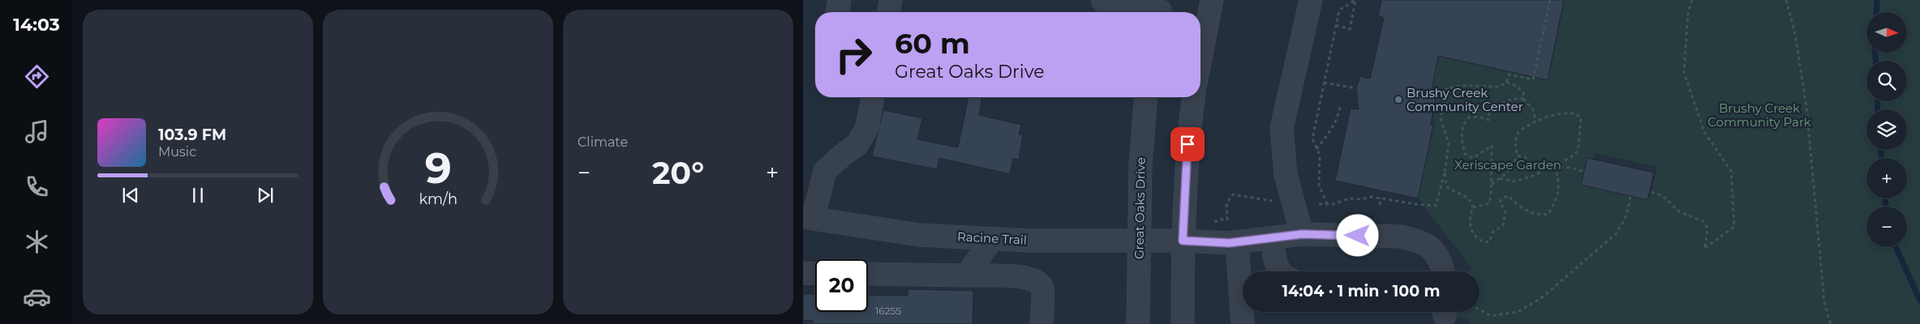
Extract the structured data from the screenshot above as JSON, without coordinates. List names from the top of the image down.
{
  "streets": {
    "street": ["Great Oaks Drive", "Racine Trail"]
  },
  "crossings": [
    ["Great Oaks Drive", "Racine Trail"]
  ],
  "parks": ["Brushy Creek Community Park", "Xeriscape Garden"],
  "places": ["Brushy Creek Community Center"],
  "house_numbers": ["16255"],
  "north": "right",
  "page": {
    "tabs": "14:03",
    "tile": "Climate",
    "map_buttons": ["+", "−"],
    "turn": ["60 m", "Great Oaks Drive"],
    "song": ["103.9 FM", "Music"],
    "heat": ["−", "20°", "+"],
    "limit": "20",
    "trip": "14:04 · 1 min · 100 m",
    "gauge": ["9", "km/h"]
  }
}
